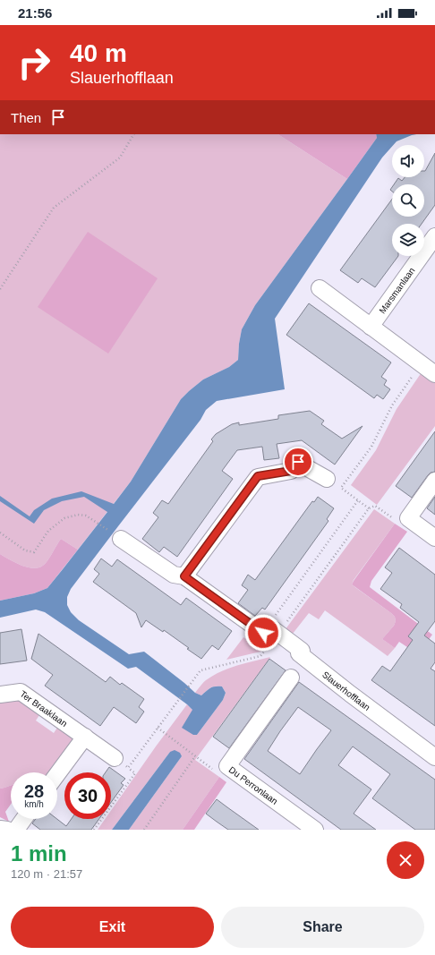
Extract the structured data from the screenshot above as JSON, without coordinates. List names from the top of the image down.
{
  "streets": {
    "street": [
      "Marsmanlaan",
      "Slauerhofflaan",
      "Ter Braaklaan",
      "Du Perronlaan"
    ]
  },
  "page": {
    "status": "21:56",
    "turn": ["40 m", "Slauerhofflaan"],
    "then": "Then",
    "speed": "28 km/h",
    "limit": "30",
    "heading": ["1 min", "120 m · 21:57"],
    "buttons": ["Exit", "Share"]
  }
}
